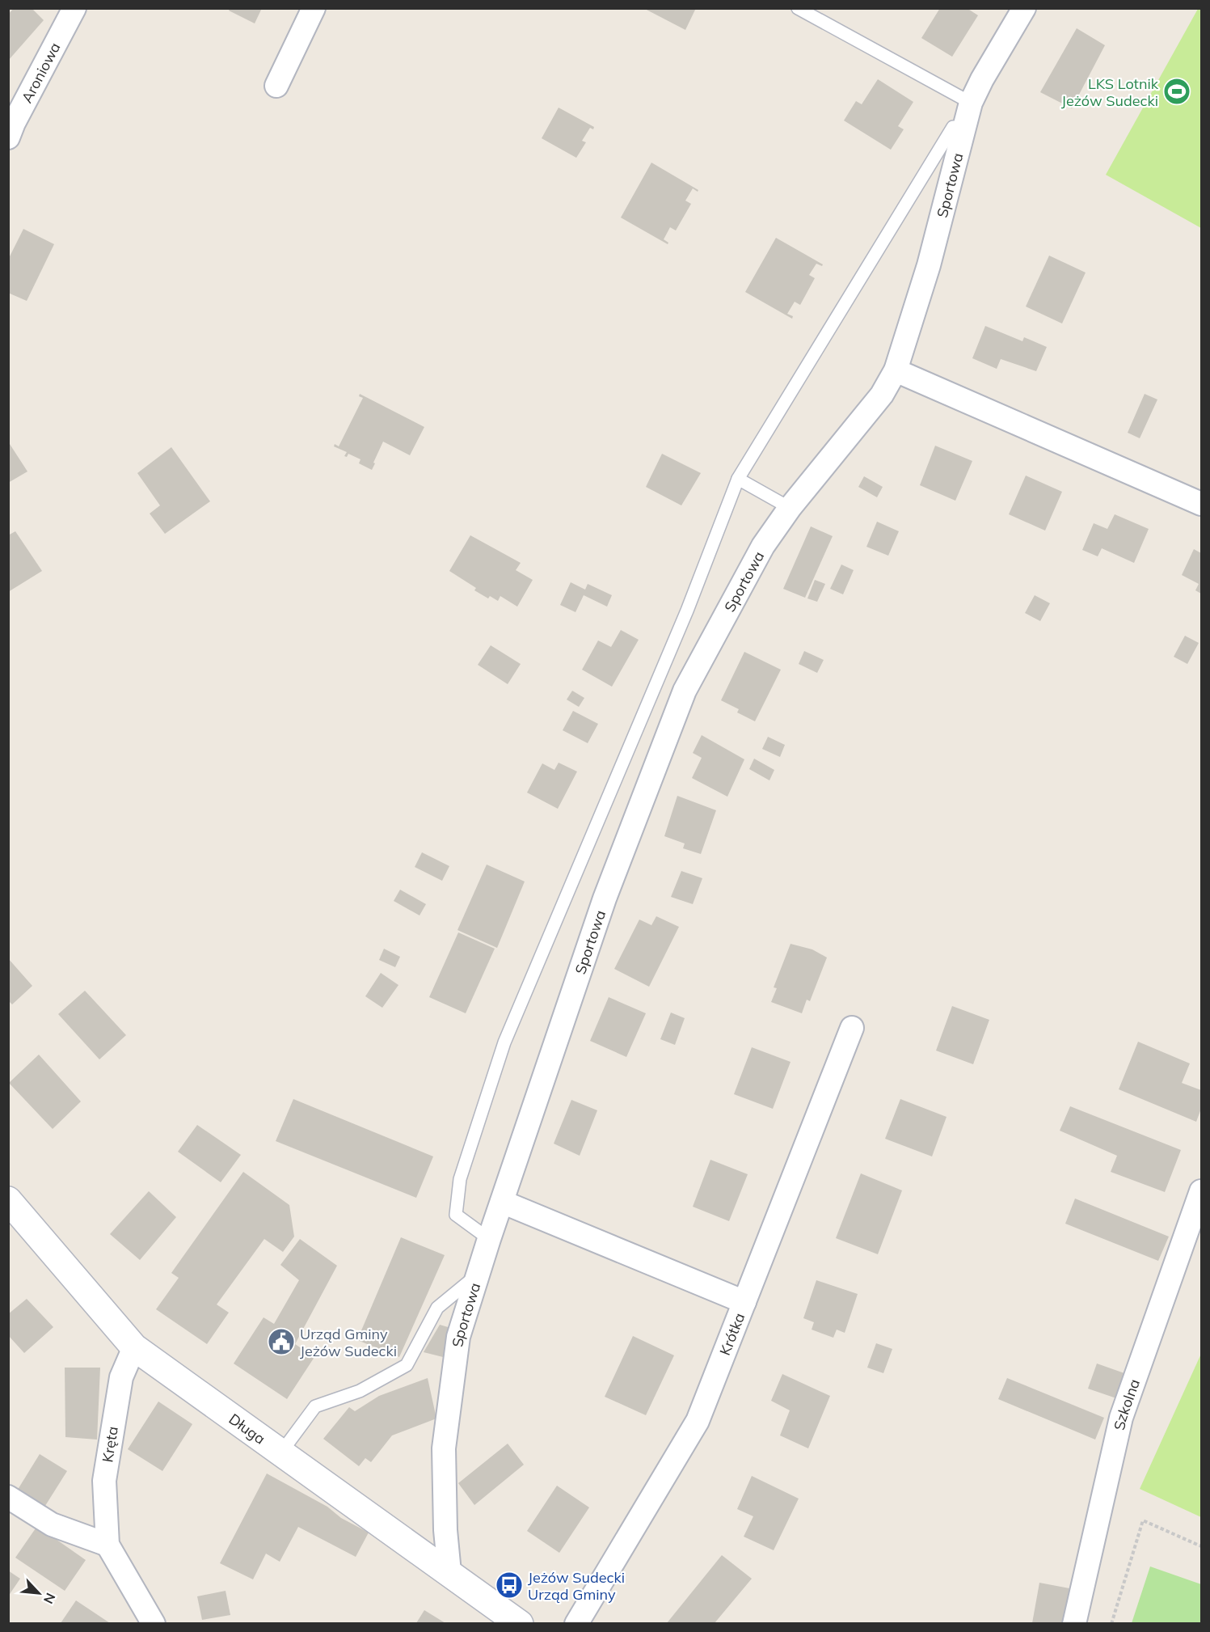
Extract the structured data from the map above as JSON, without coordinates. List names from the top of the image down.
{
  "streets": {
    "street": [
      "Aroniowa",
      "Sportowa",
      "Krótka",
      "Szkolna",
      "Długa",
      "Kręta"
    ]
  },
  "crossings": [
    ["Sportowa", "Długa"],
    ["Długa", "Kręta"]
  ],
  "places": {
    "sports": ["LKS Lotnik Jeżów Sudecki"],
    "public building": ["Urząd Gminy Jeżów Sudecki"],
    "bus stop": ["Jeżów Sudecki Urząd Gminy"]
  },
  "north": "bottom right"
}
